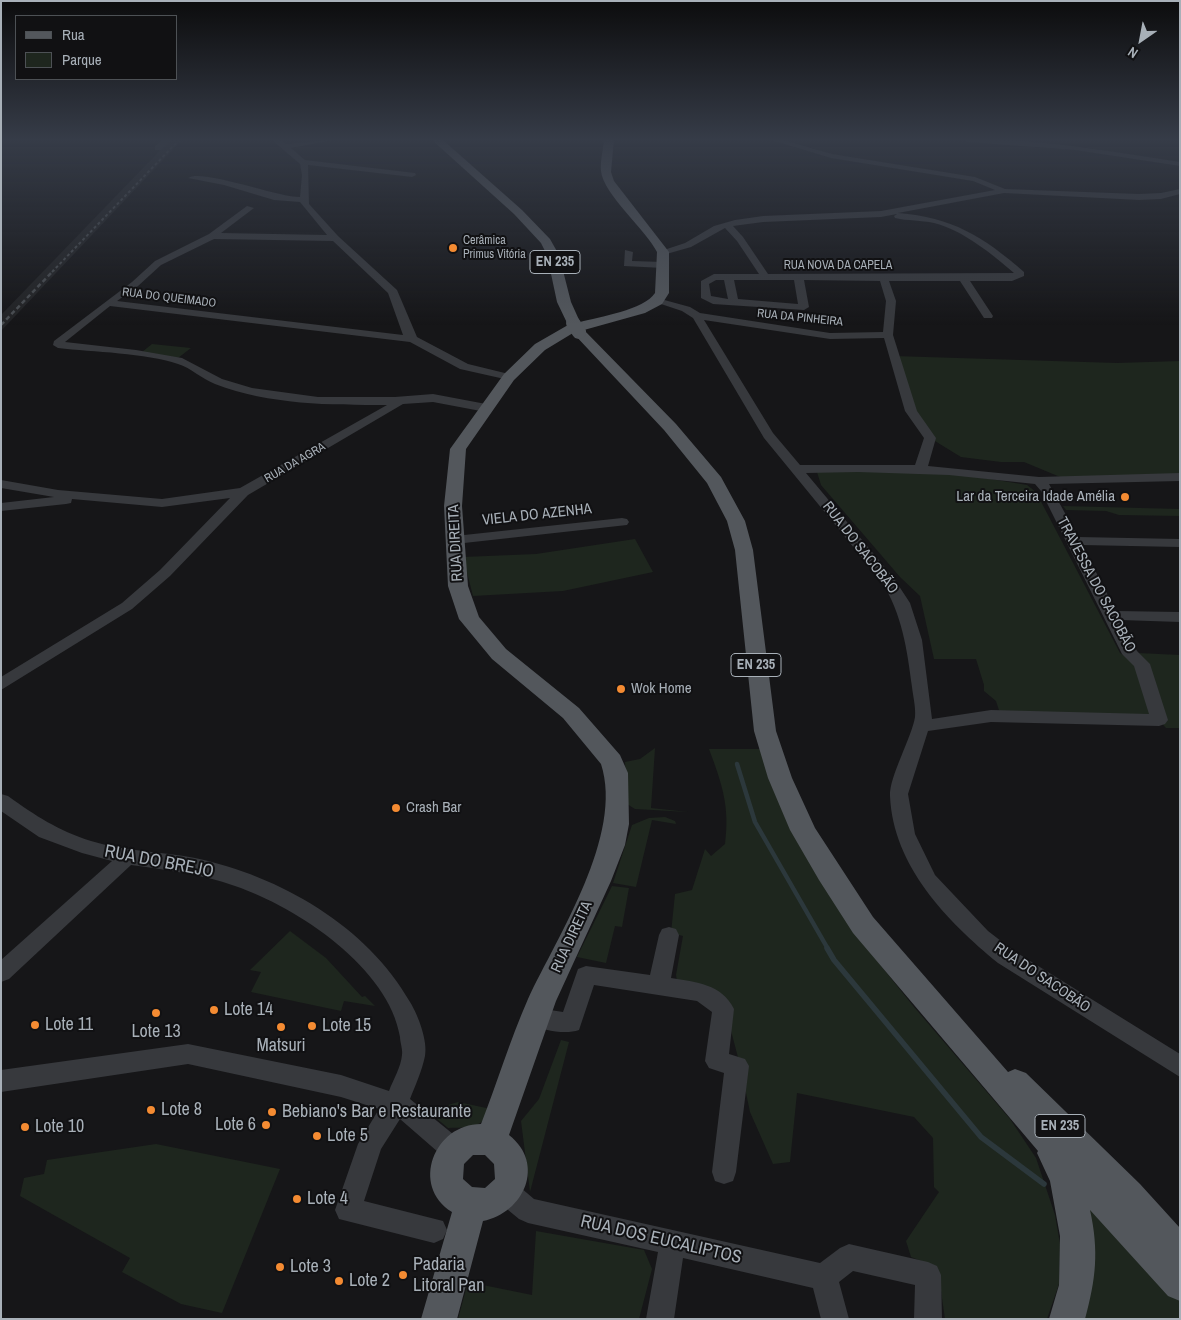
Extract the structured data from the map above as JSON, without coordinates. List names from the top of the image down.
{
  "streets": {
    "main road": ["EN 235", "RUA DIREITA"],
    "street": [
      "RUA NOVA DA CAPELA",
      "RUA DO QUEIMADO",
      "RUA DA PINHEIRA",
      "RUA DA AGRA",
      "VIELA DO AZENHA",
      "RUA DO SACOBÃO",
      "TRAVESSA DO SACOBÃO",
      "RUA DO BREJO",
      "RUA DOS EUCALIPTOS"
    ]
  },
  "crossings": [
    ["RUA DA PINHEIRA", "RUA DIREITA"],
    ["RUA DA PINHEIRA", "RUA DO SACOBÃO"],
    ["VIELA DO AZENHA", "RUA DIREITA"],
    ["RUA DIREITA", "RUA DOS EUCALIPTOS"],
    ["RUA DO SACOBÃO", "TRAVESSA DO SACOBÃO"]
  ],
  "places": [
    "Cerâmica Primus Vitória",
    "Lar da Terceira Idade Amélia",
    "Wok Home",
    "Crash Bar",
    "Lote 14",
    "Lote 13",
    "Lote 11",
    "Lote 15",
    "Matsuri",
    "Lote 8",
    "Bebiano's Bar e Restaurante",
    "Lote 6",
    "Lote 10",
    "Lote 5",
    "Lote 4",
    "Lote 3",
    "Padaria Litoral Pan",
    "Lote 2"
  ],
  "legend": ["Rua", "Parque"],
  "north": "bottom left"
}
